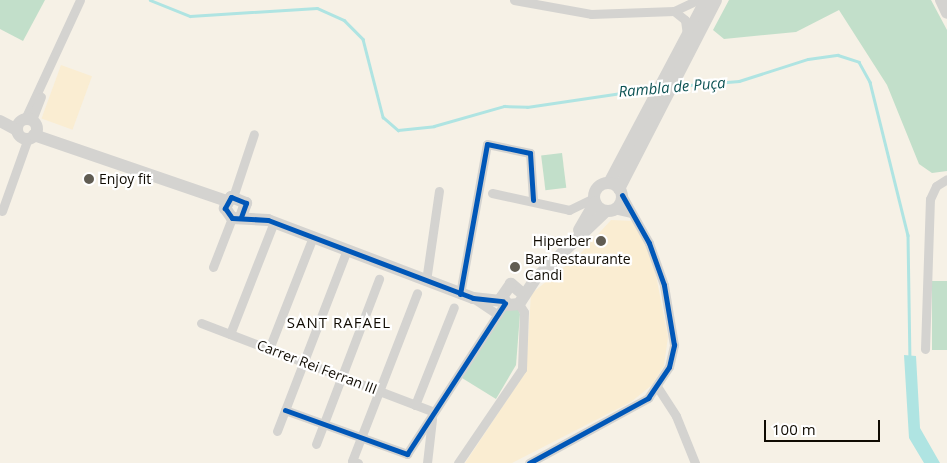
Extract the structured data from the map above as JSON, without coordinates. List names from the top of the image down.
{
  "streets": {
    "street": ["Carrer Rei Ferran III"]
  },
  "districts": ["SANT RAFAEL"],
  "water": ["Rambla de Puça"],
  "places": ["Enjoy fit", "Hiperber", "Bar Restaurante Candi"],
  "scale_bar": "100 m"
}
